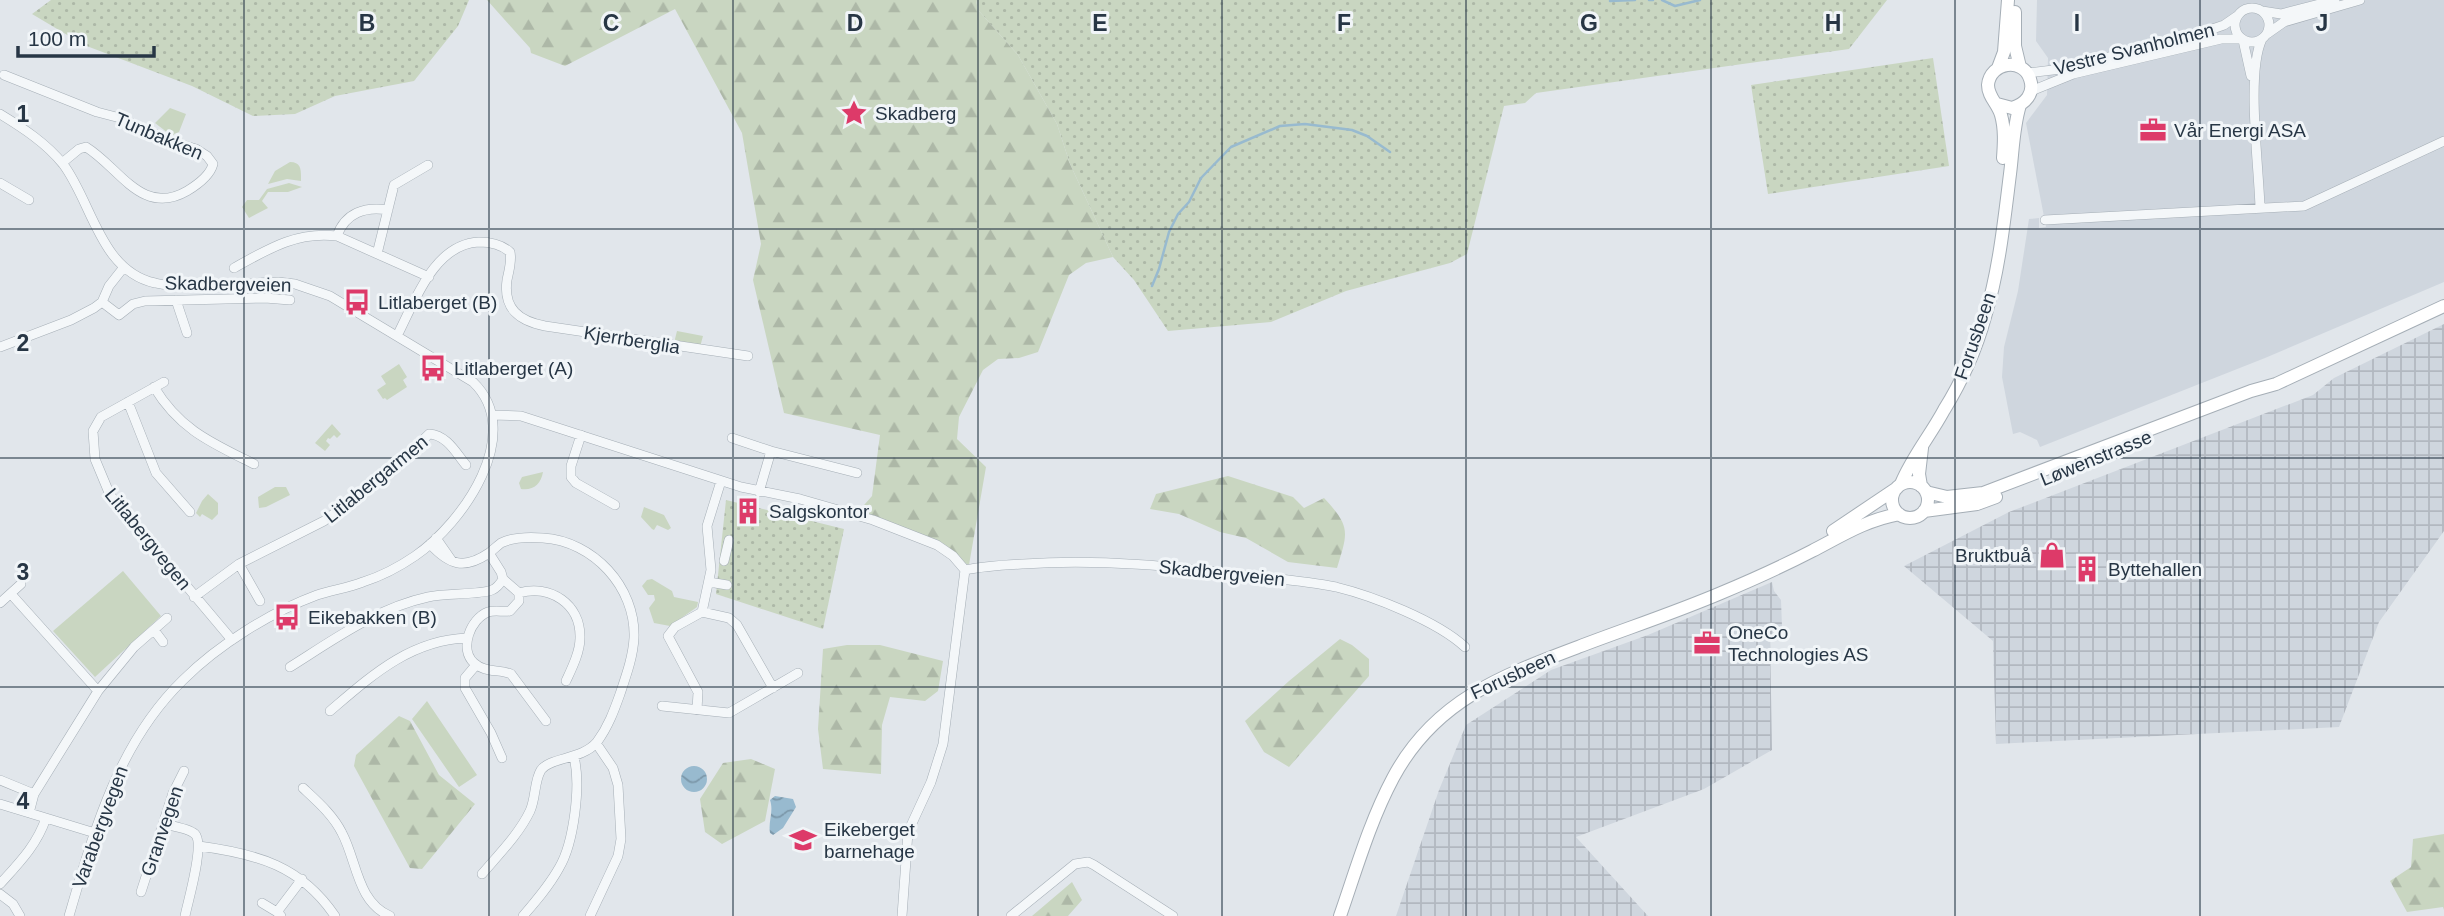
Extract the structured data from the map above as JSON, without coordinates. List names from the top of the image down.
{
  "streets": {
    "main road": ["Forusbeen", "Løwenstrasse"],
    "street": [
      "Vestre Svanholmen",
      "Tunbakken",
      "Skadbergveien",
      "Kjerrberglia",
      "Litlabergarmen",
      "Litlabergvegen",
      "Varabergvegen",
      "Granvegen"
    ]
  },
  "crossings": [
    ["Vestre Svanholmen", "Forusbeen"],
    ["Tunbakken", "Skadbergveien"],
    ["Skadbergveien", "Varabergvegen"],
    ["Forusbeen", "Løwenstrasse"],
    ["Litlabergarmen", "Litlabergvegen"],
    ["Litlabergvegen", "Varabergvegen"]
  ],
  "places": {
    "place": ["Skadberg"],
    "office": ["Vår Energi ASA", "OneCo Technologies AS"],
    "bus stop": ["Litlaberget (B)", "Litlaberget (A)", "Eikebakken (B)"],
    "building": ["Salgskontor", "Byttehallen"],
    "shop": ["Bruktbuå"],
    "school or university": ["Eikeberget barnehage"]
  },
  "scale_bar": "100 m",
  "grid": {
    "columns": [
      "B",
      "C",
      "D",
      "E",
      "F",
      "G",
      "H",
      "I",
      "J"
    ],
    "rows": [
      "1",
      "2",
      "3",
      "4"
    ]
  }
}
